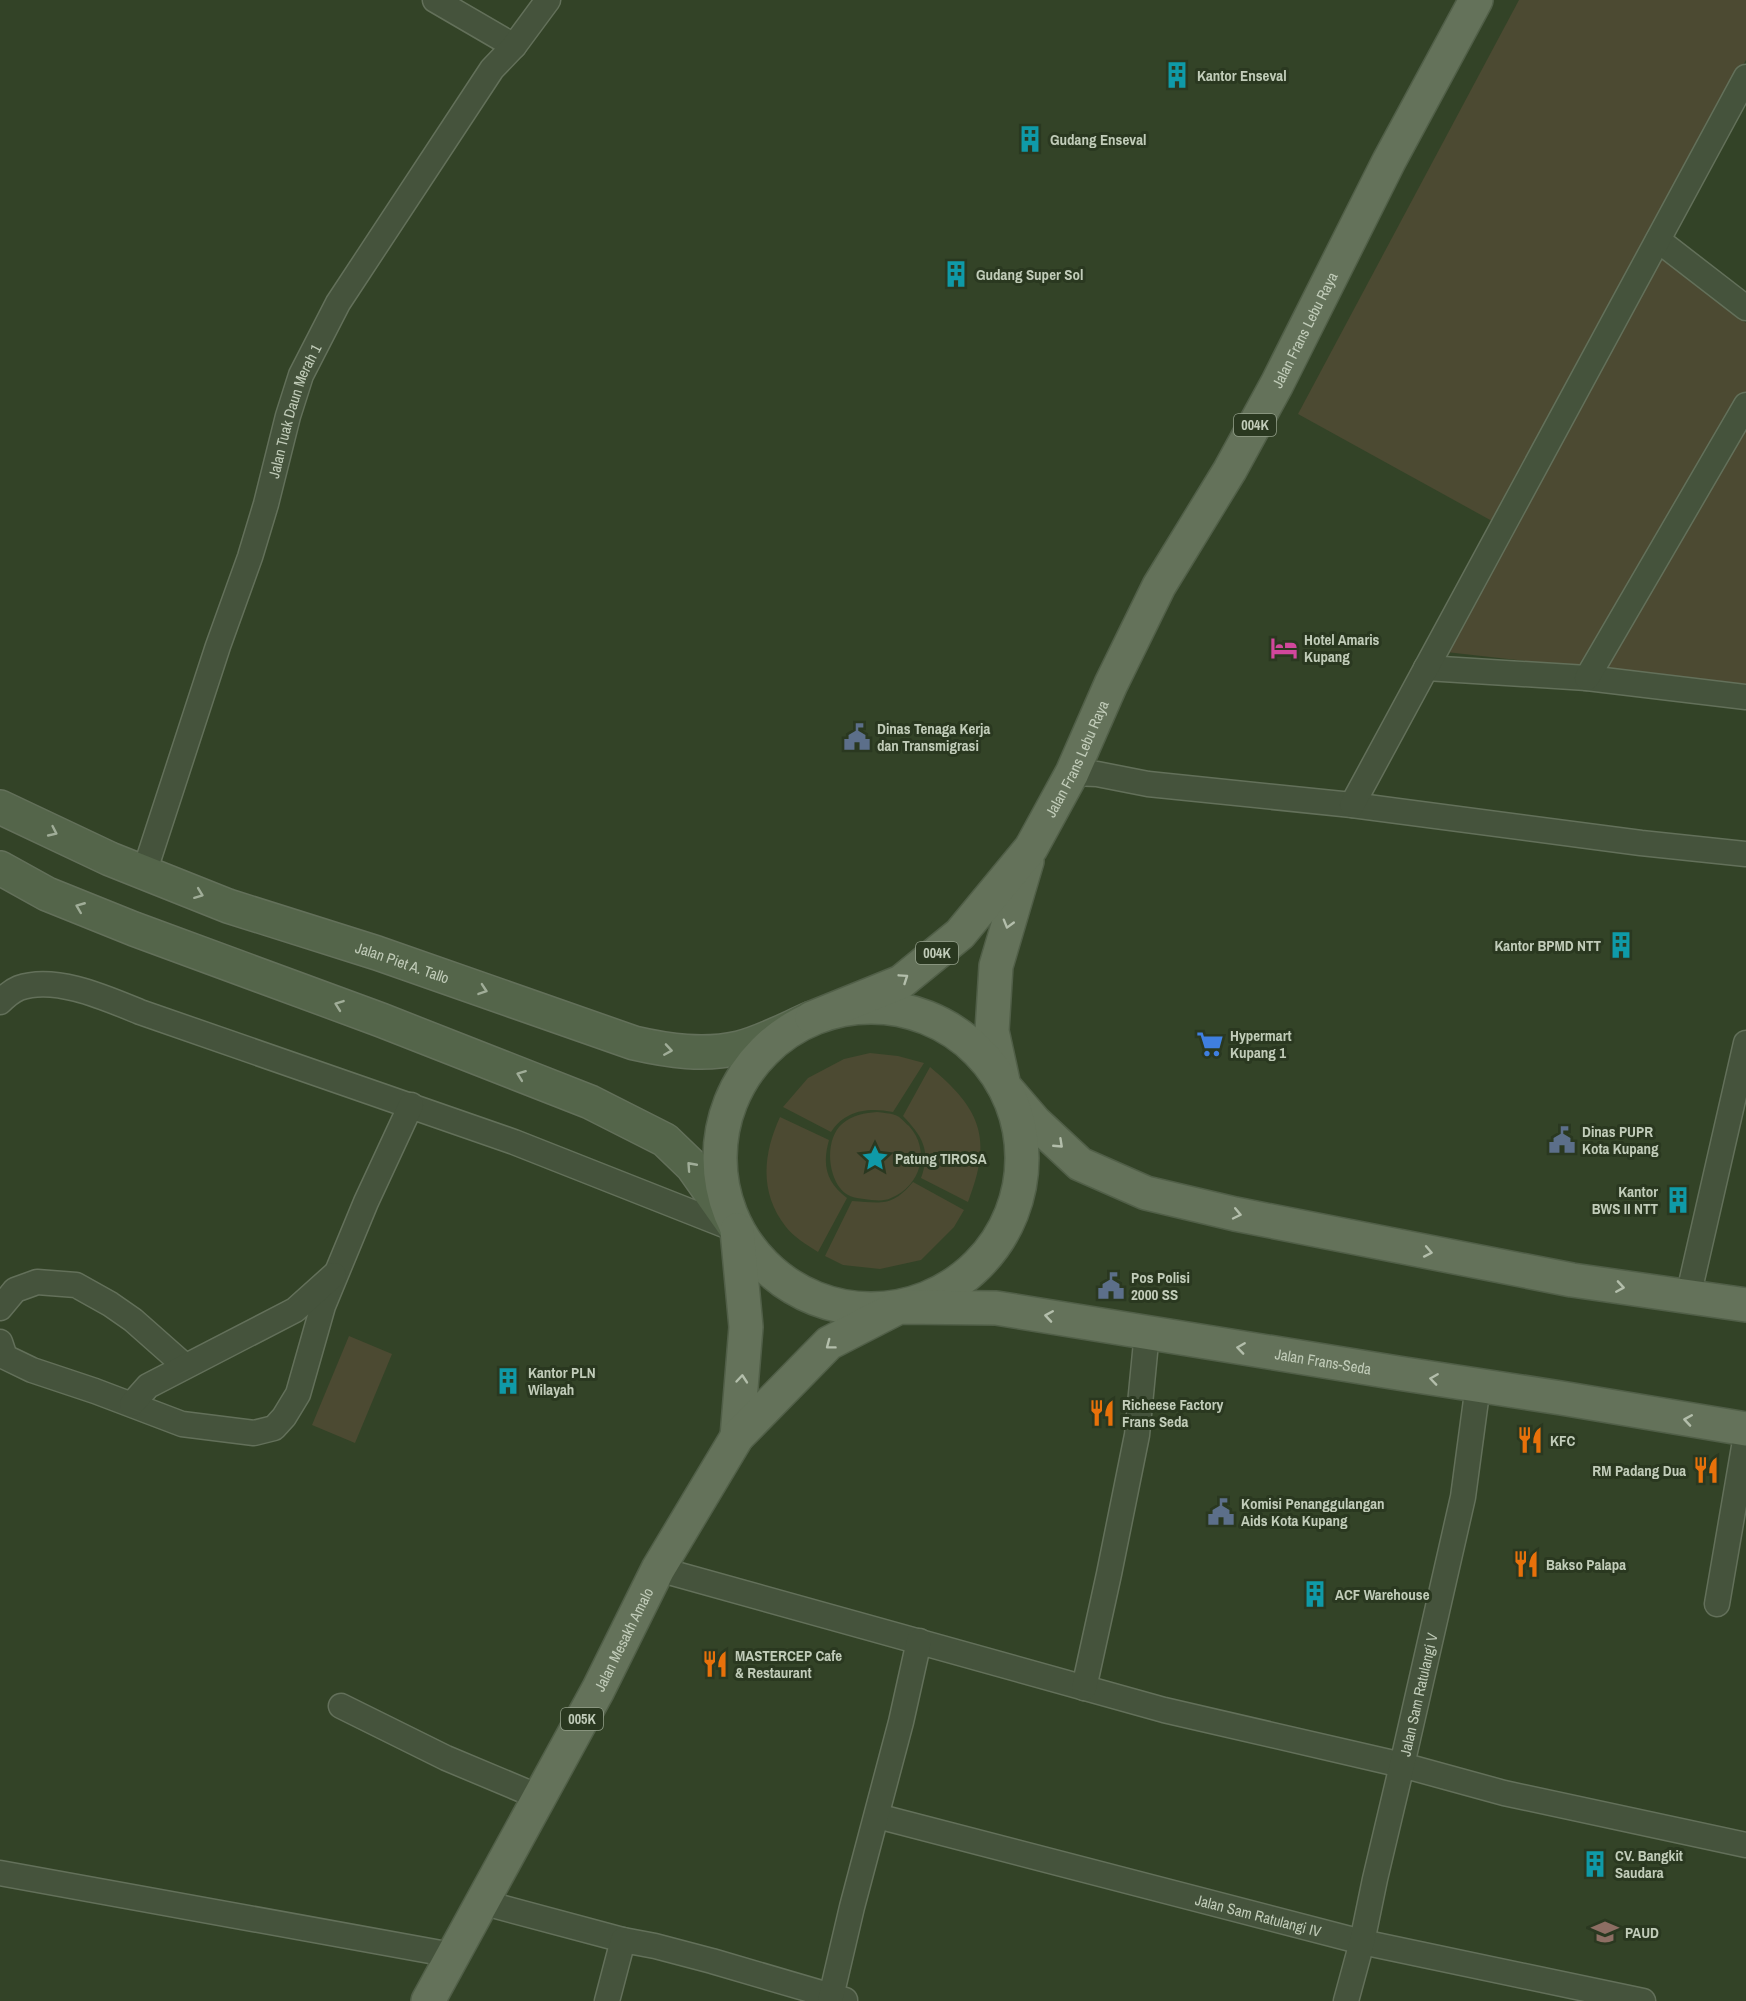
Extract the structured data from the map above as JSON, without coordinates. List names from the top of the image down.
{
  "streets": {
    "main road": [
      "Jalan Frans Lebu Raya",
      "004K",
      "Jalan Piet A. Tallo",
      "Jalan Frans-Seda",
      "Jalan Mesakh Amalo",
      "005K"
    ],
    "street": ["Jalan Tuak Daun Merah 1", "Jalan Sam Ratulangi V", "Jalan Sam Ratulangi IV"]
  },
  "crossings": [
    ["Jalan Frans Lebu Raya", "Jalan Piet A. Tallo"],
    ["Jalan Tuak Daun Merah 1", "Jalan Piet A. Tallo"],
    ["Jalan Frans-Seda", "Jalan Mesakh Amalo"],
    ["Jalan Frans-Seda", "Jalan Sam Ratulangi V"],
    ["Jalan Sam Ratulangi V", "Jalan Sam Ratulangi IV"]
  ],
  "places": {
    "building": [
      "Kantor Enseval",
      "Gudang Enseval",
      "Gudang Super Sol",
      "Kantor BPMD NTT",
      "Kantor BWS II NTT",
      "Kantor PLN Wilayah",
      "ACF Warehouse",
      "CV. Bangkit Saudara"
    ],
    "hotel": ["Hotel Amaris Kupang"],
    "public building": [
      "Dinas Tenaga Kerja dan Transmigrasi",
      "Dinas PUPR Kota Kupang",
      "Pos Polisi 2000 SS",
      "Komisi Penanggulangan Aids Kota Kupang"
    ],
    "supermarket": ["Hypermart Kupang 1"],
    "place": ["Patung TIROSA"],
    "restaurant": [
      "Richeese Factory Frans Seda",
      "KFC",
      "RM Padang Dua",
      "Bakso Palapa",
      "MASTERCEP Cafe & Restaurant"
    ],
    "school or university": ["PAUD"]
  }
}
